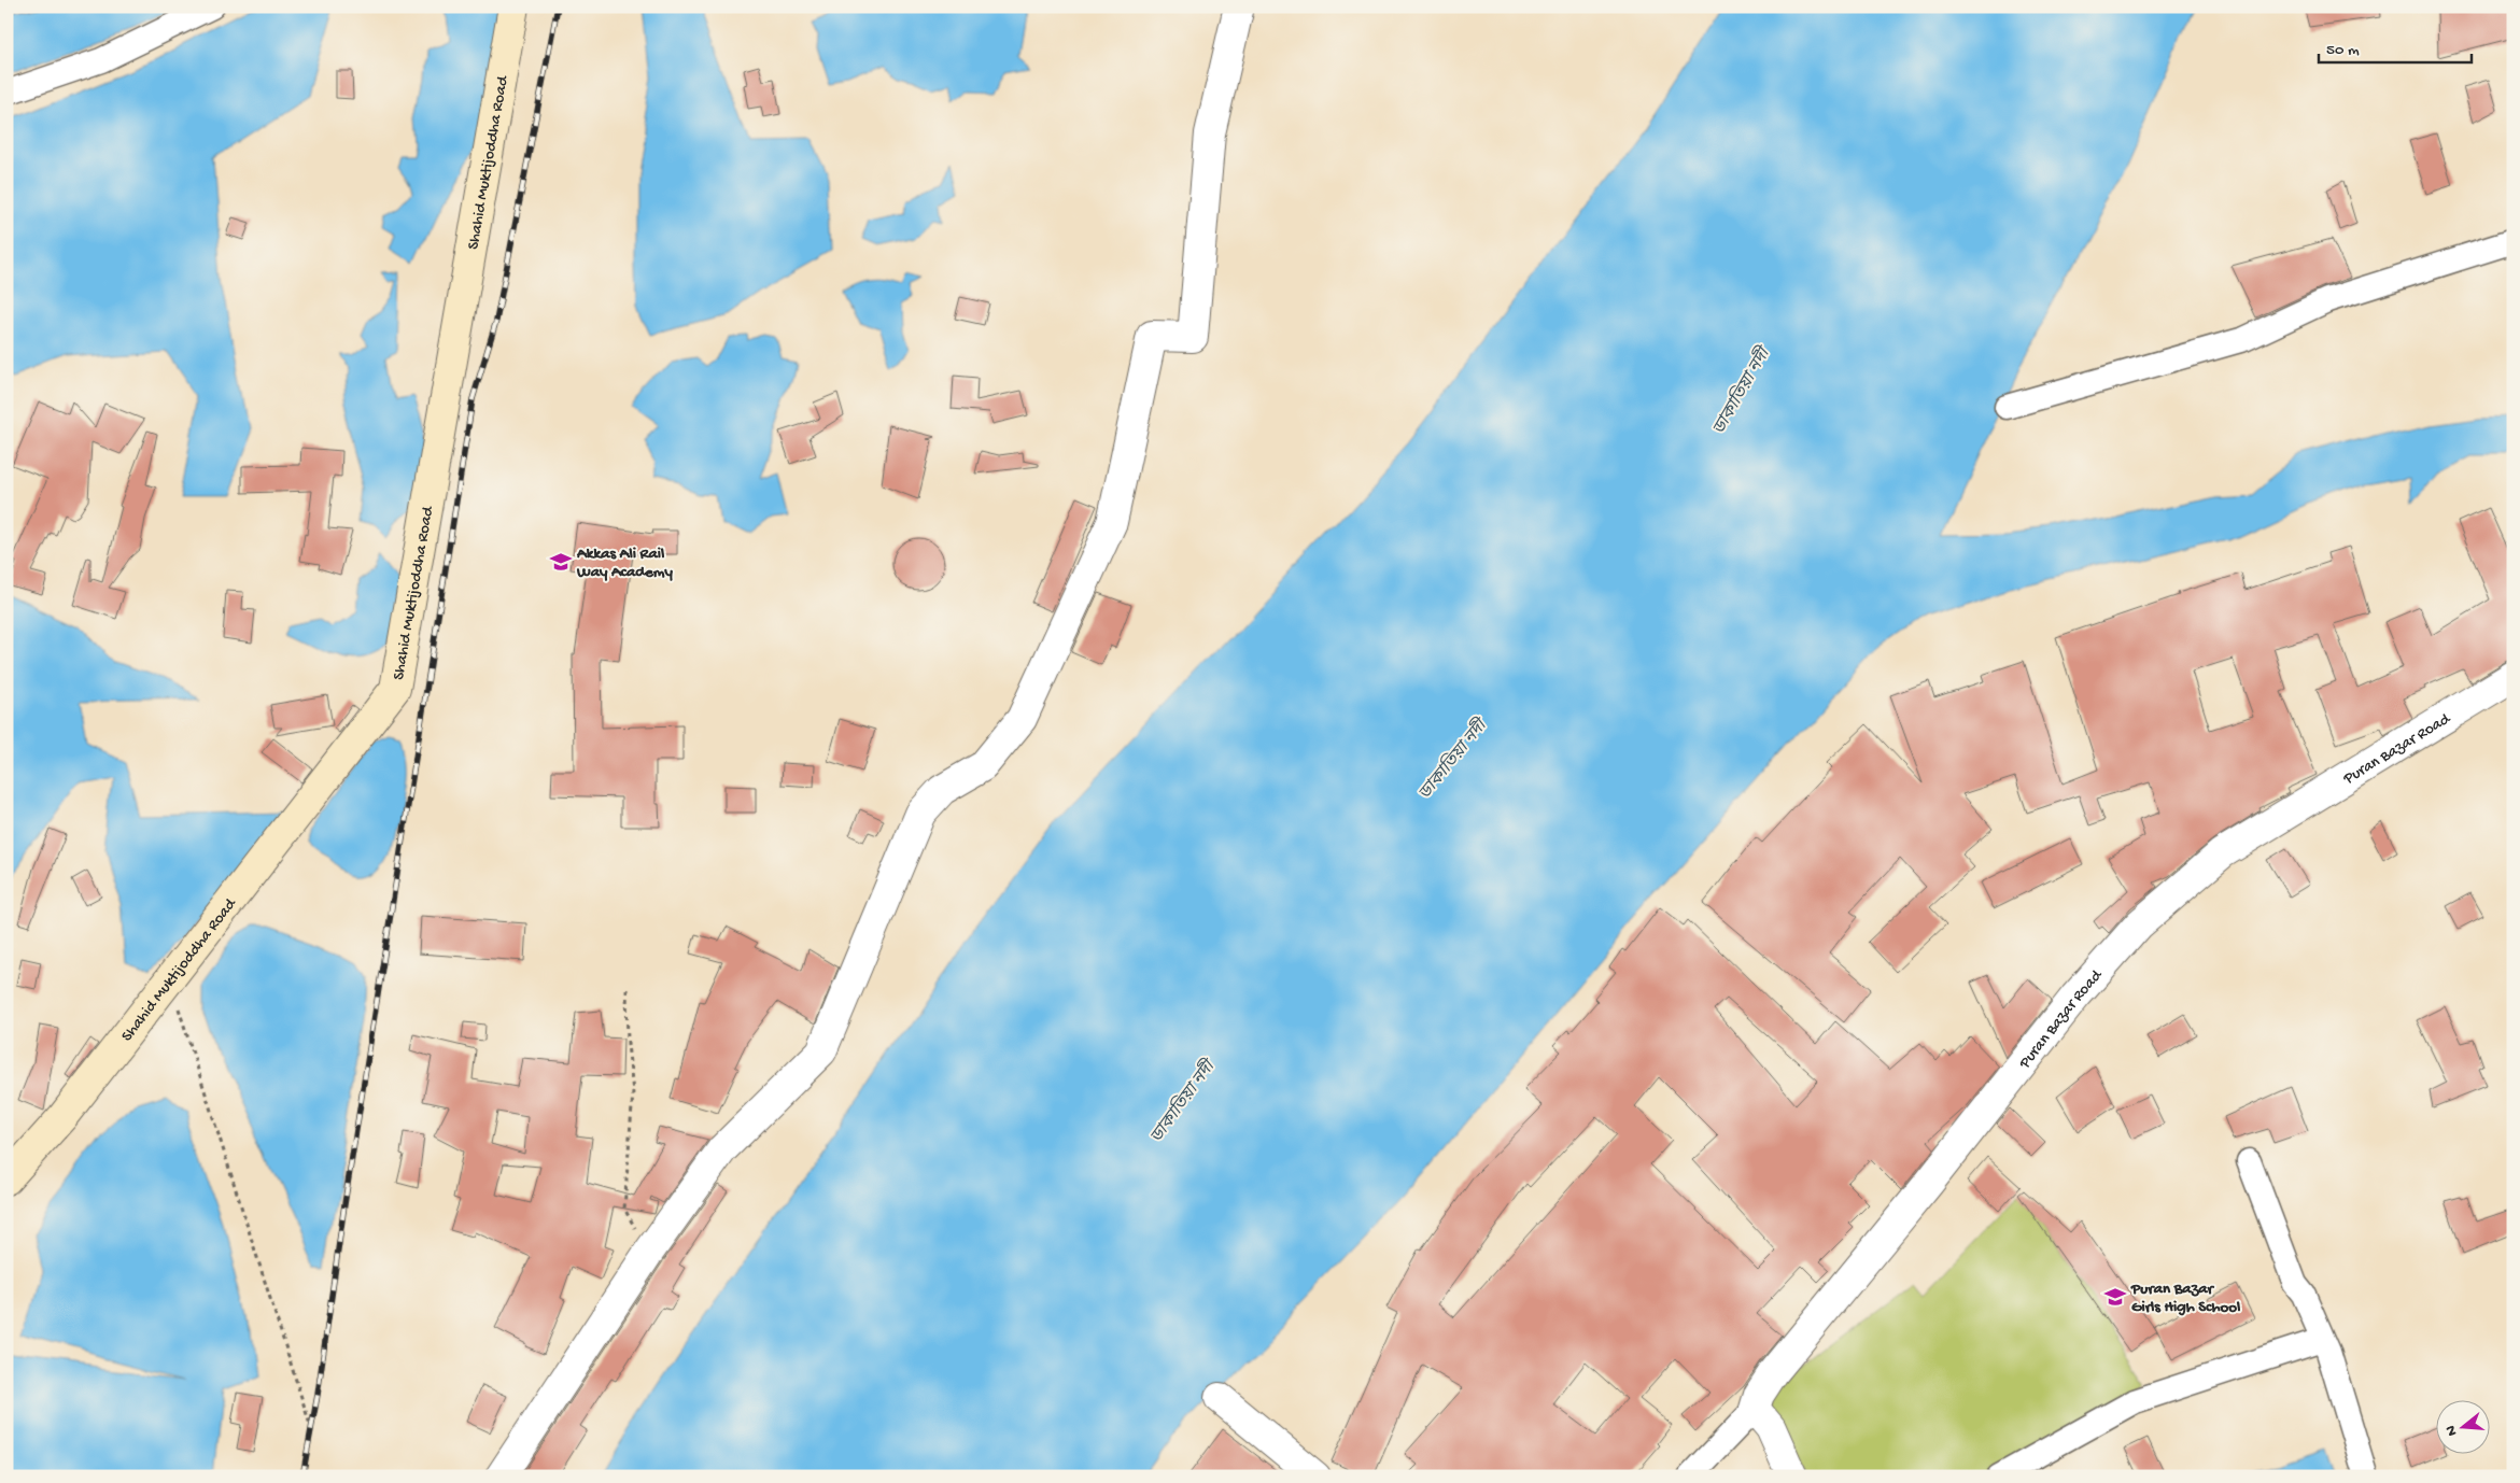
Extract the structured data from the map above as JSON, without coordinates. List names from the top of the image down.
{
  "streets": {
    "main road": ["Shahid Muktijoddha Road"],
    "street": ["Puran Bazar Road"]
  },
  "water": ["ডাকাতিয়া নদী"],
  "places": {
    "school or university": ["Akkas Ali Rail Way Academy", "Puran Bazar Girls High School"]
  },
  "scale_bar": "50 m",
  "north": "left"
}
